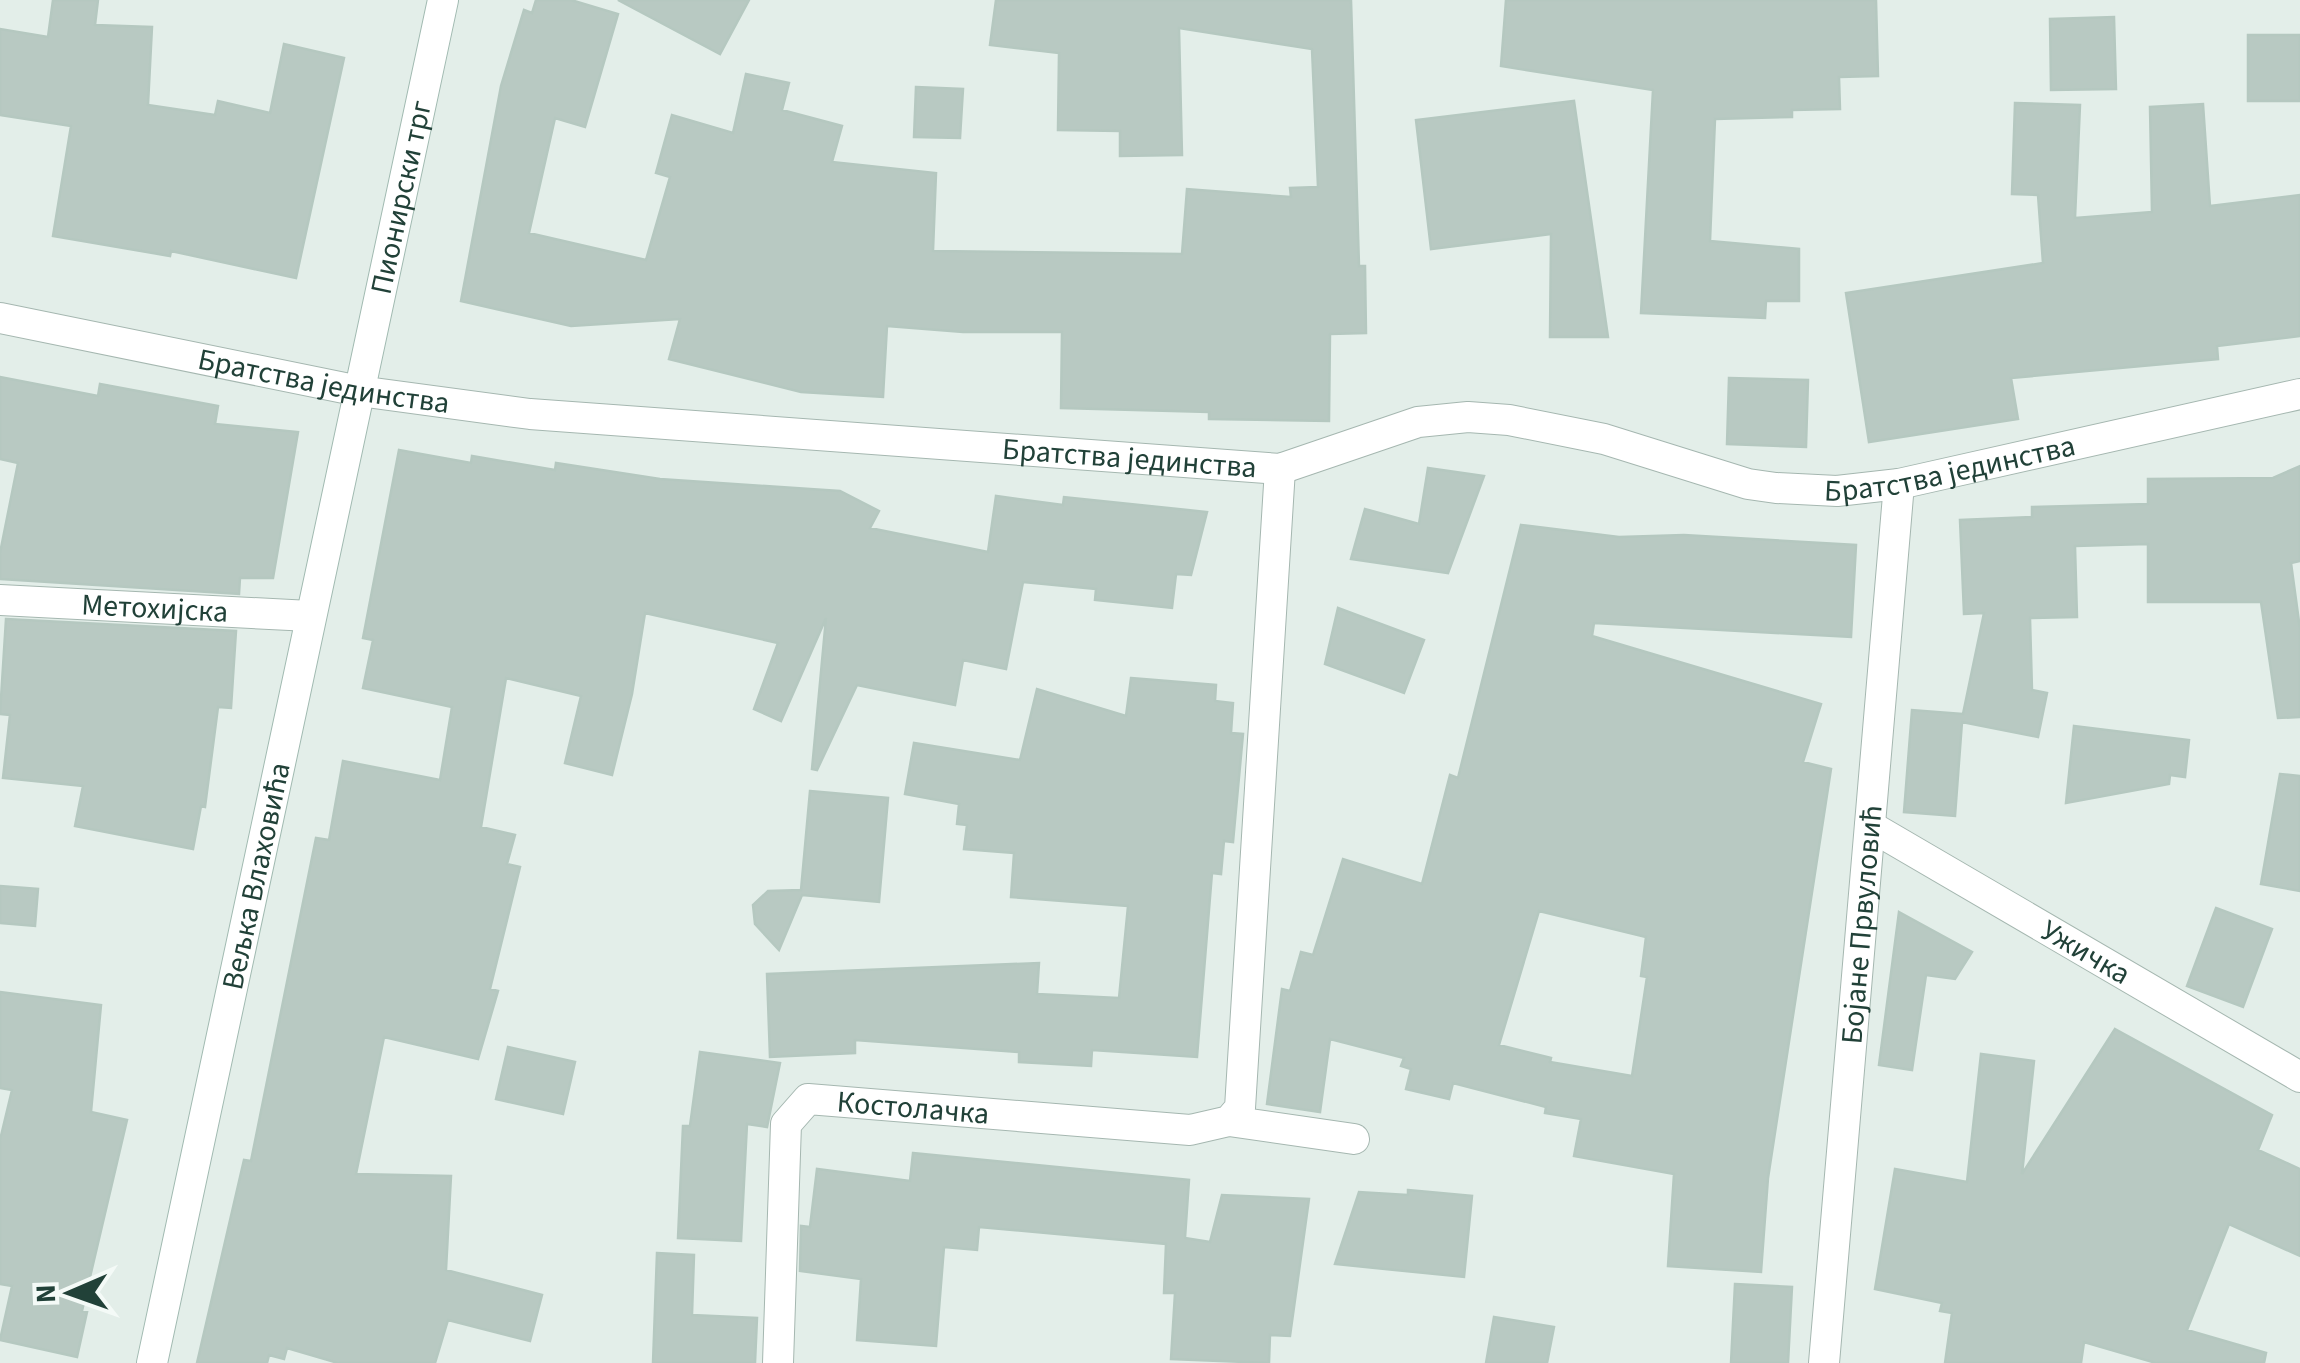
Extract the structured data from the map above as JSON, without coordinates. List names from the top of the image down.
{
  "streets": {
    "street": [
      "Пионирски трг",
      "Братства јединства",
      "Метохијска",
      "Вељка Влаховића",
      "Бојане Првуловић",
      "Ужичка",
      "Костолачка"
    ]
  },
  "crossings": [
    ["Пионирски трг", "Братства јединства"],
    ["Пионирски трг", "Вељка Влаховића"],
    ["Братства јединства", "Вељка Влаховића"],
    ["Братства јединства", "Бојане Првуловић"],
    ["Метохијска", "Вељка Влаховића"],
    ["Бојане Првуловић", "Ужичка"]
  ],
  "north": "left"
}
